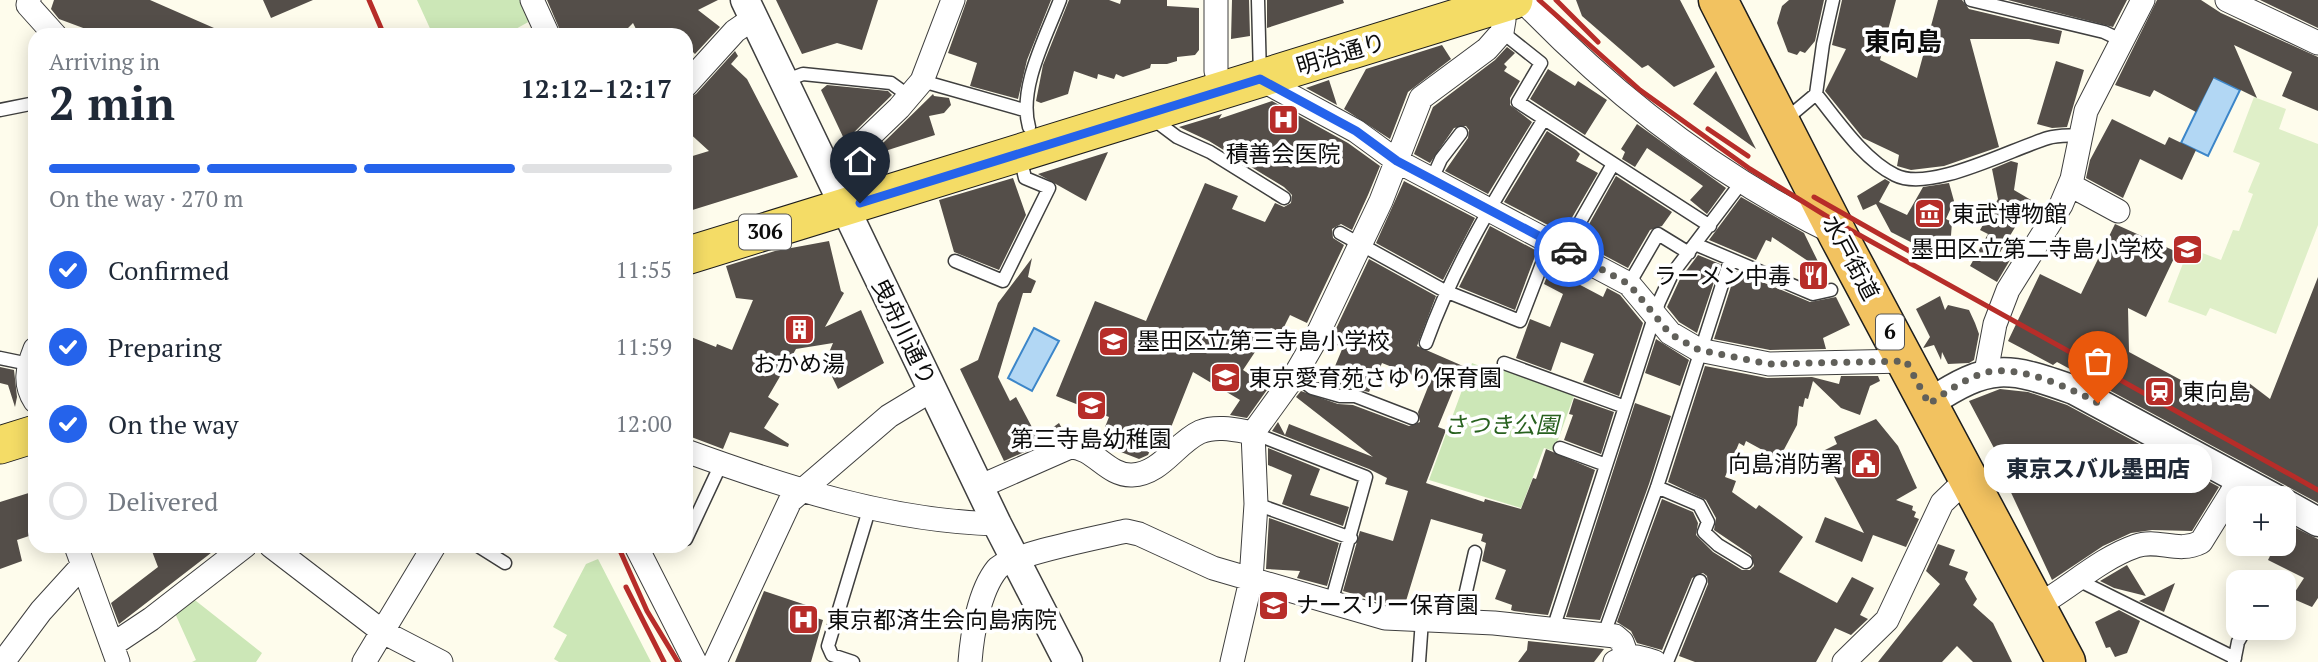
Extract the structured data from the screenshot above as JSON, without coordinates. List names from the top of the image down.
{
  "streets": {
    "highway": ["水戸街道", "6"],
    "main road": ["明治通り", "306"],
    "street": ["曳舟川通り"]
  },
  "crossings": [
    ["明治通り", "曳舟川通り"]
  ],
  "districts": ["東向島"],
  "parks": ["さつき公園"],
  "places": {
    "hospital": ["積善会医院", "東京都済生会向島病院"],
    "museum": ["東武博物館"],
    "school or university": [
      "墨田区立第二寺島小学校",
      "墨田区立第三寺島小学校",
      "東京愛育苑さゆり保育園",
      "第三寺島幼稚園",
      "ナースリー保育園"
    ],
    "restaurant": ["ラーメン中毒"],
    "building": ["おかめ湯"],
    "station": ["東向島"],
    "other": ["東京スバル墨田店"],
    "public building": ["向島消防署"]
  },
  "page": {
    "heading": ["2 min", "Arriving in", "12:12–12:17"],
    "bar": "On the way · 270 m",
    "list": [
      ["Confirmed", "11:55"],
      ["Preparing", "11:59"],
      ["On the way", "12:00"],
      "Delivered"
    ],
    "bubble": "東京スバル墨田店",
    "map_buttons": ["+", "−"]
  }
}
